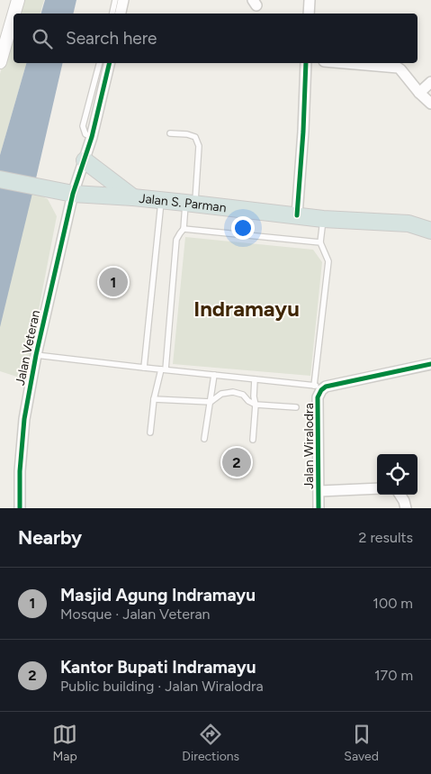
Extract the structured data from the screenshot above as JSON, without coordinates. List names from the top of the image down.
{
  "streets": {
    "main road": ["Jalan S. Parman"],
    "street": ["Jalan Veteran", "Jalan Wiralodra"]
  },
  "crossings": [
    ["Jalan S. Parman", "Jalan Veteran"]
  ],
  "districts": ["Indramayu"],
  "page": {
    "search": "Search here",
    "pins": ["1", "2"],
    "heading": ["Nearby", "2 results"],
    "list": [
      {
        "mark": "1",
        "name": "Masjid Agung Indramayu",
        "note": "Mosque · Jalan Veteran",
        "value": "100 m"
      },
      {
        "mark": "2",
        "name": "Kantor Bupati Indramayu",
        "note": "Public building · Jalan Wiralodra",
        "value": "170 m"
      }
    ],
    "nav": ["Map", "Directions", "Saved"]
  }
}
